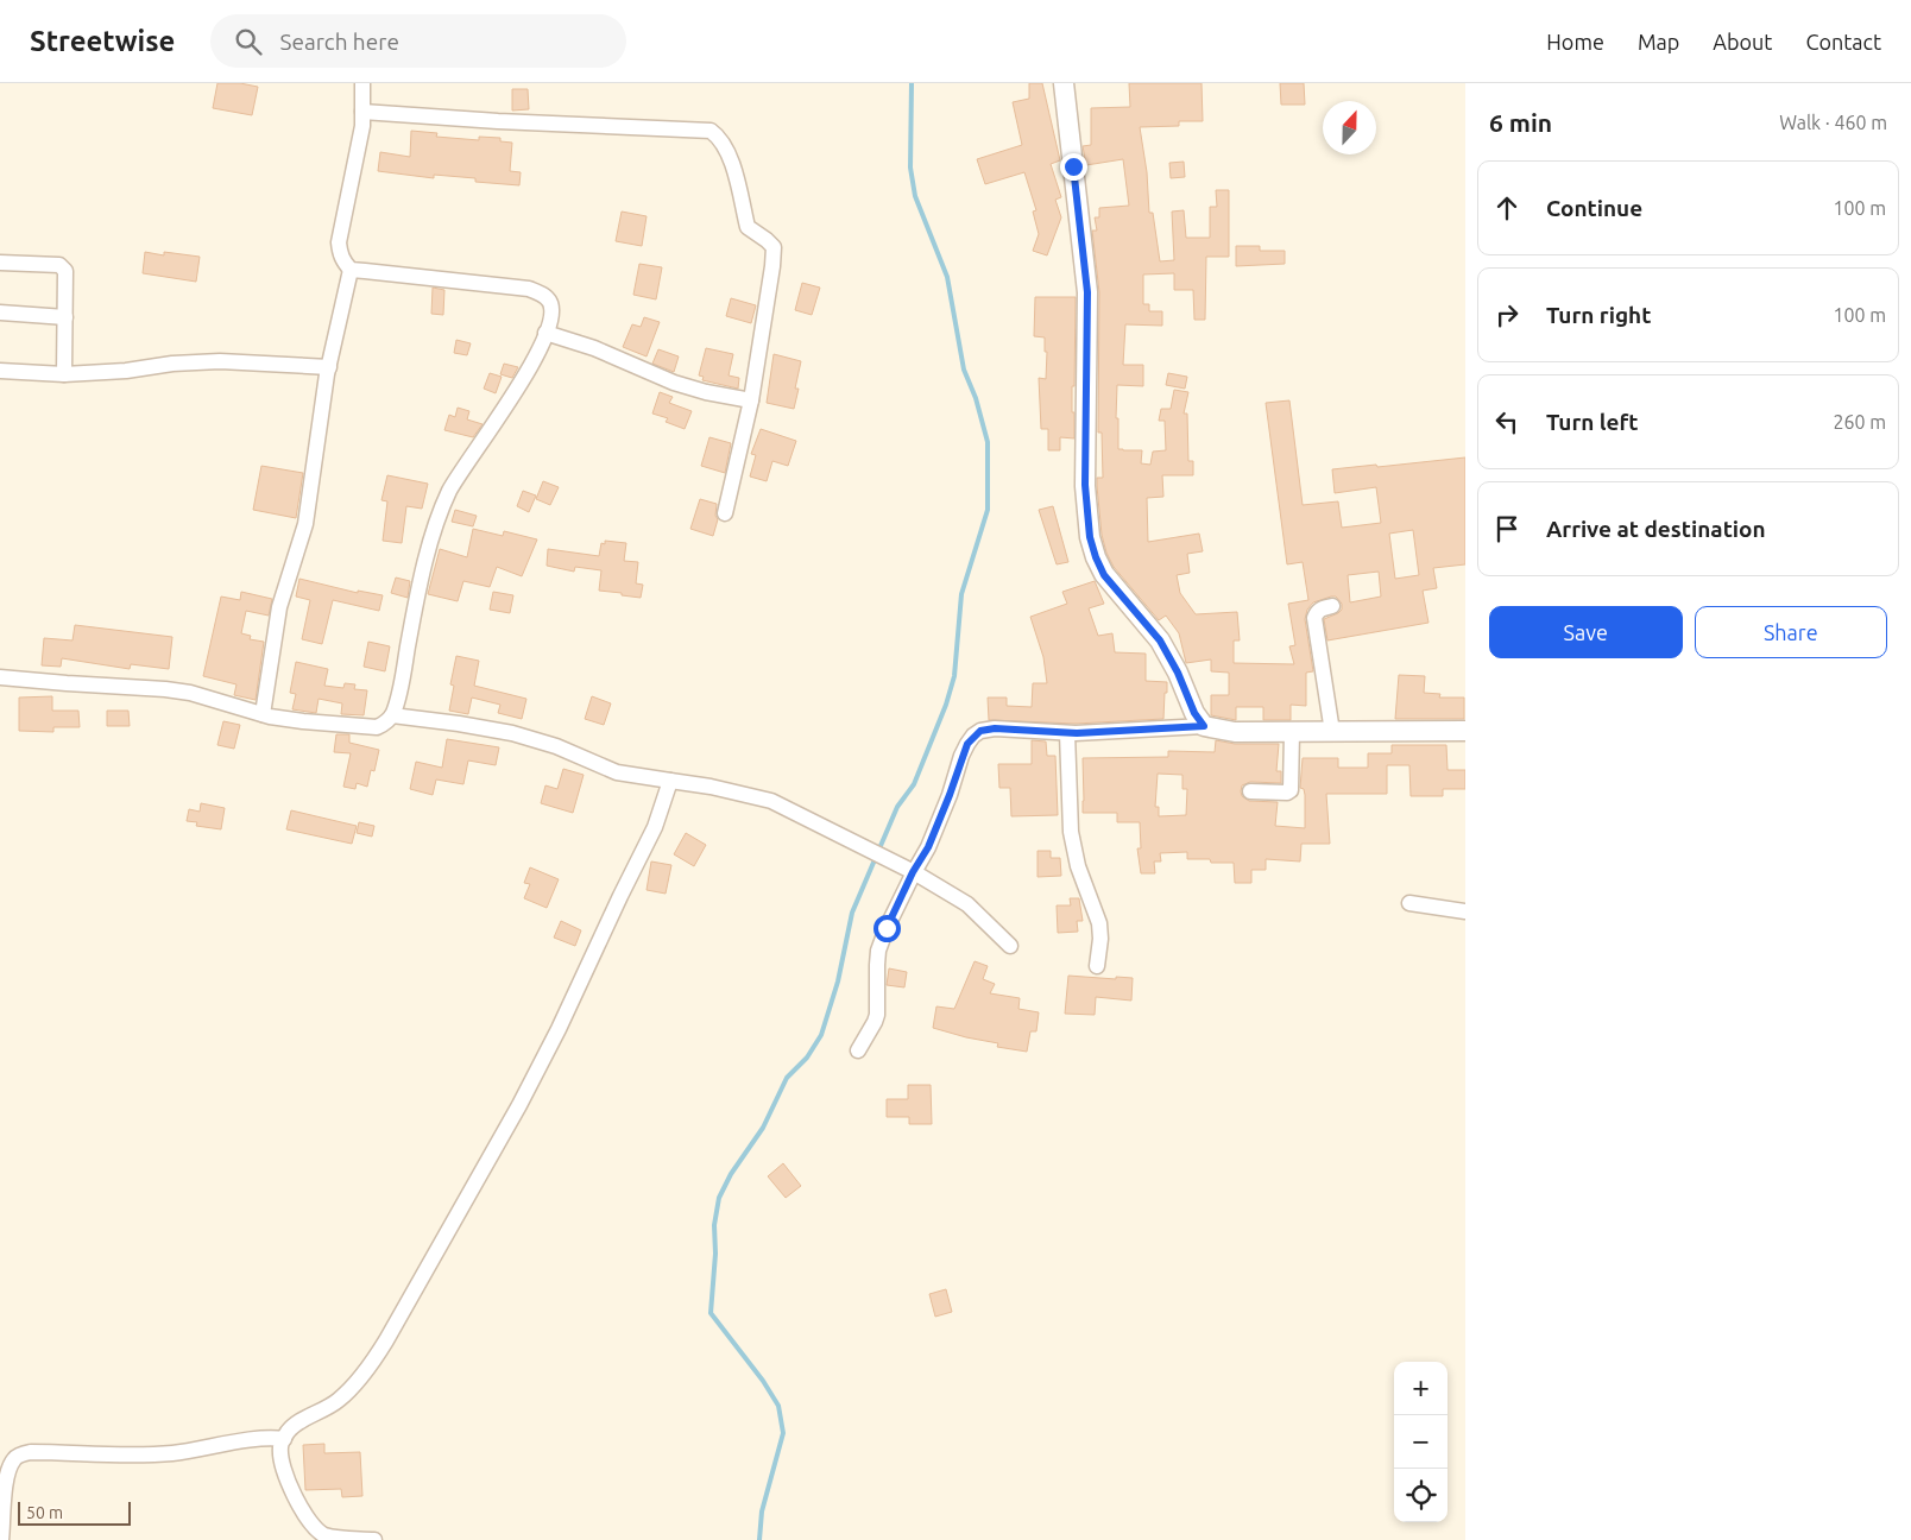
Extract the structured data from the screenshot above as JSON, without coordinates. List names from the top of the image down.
{
  "scale_bar": "50 m",
  "north": "top",
  "page": {
    "header": "Streetwise",
    "search": "Search here",
    "nav": [
      "Home",
      "Map",
      "About",
      "Contact"
    ],
    "heading": ["6 min", "Walk · 460 m"],
    "list": [
      ["Continue", "100 m"],
      ["Turn right", "100 m"],
      ["Turn left", "260 m"],
      "Arrive at destination"
    ],
    "buttons": ["Save", "Share"],
    "map_buttons": ["+", "−"],
    "scale": "50 m"
  }
}
